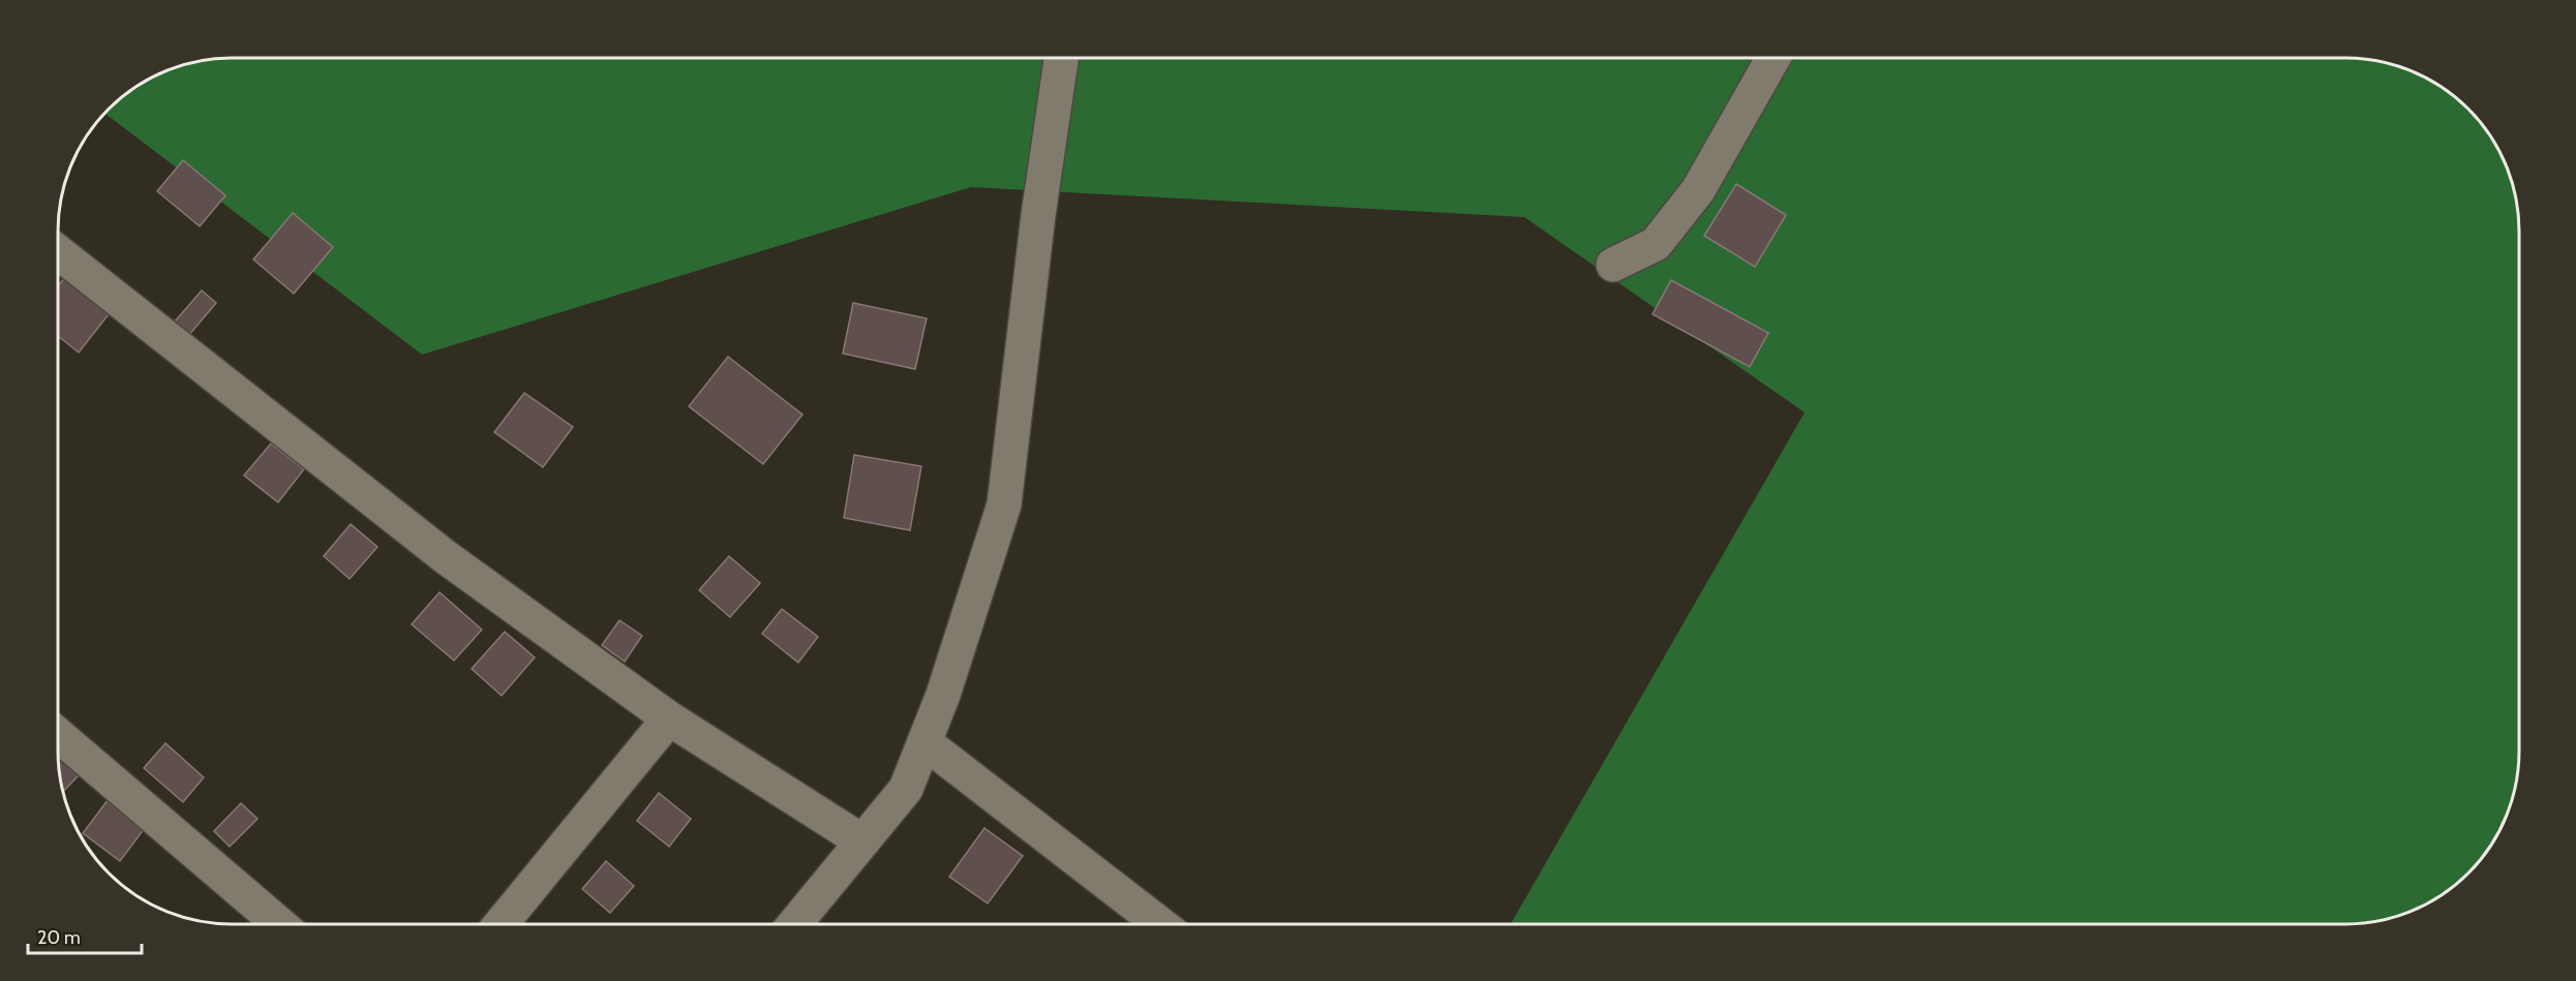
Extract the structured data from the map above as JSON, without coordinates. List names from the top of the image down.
{
  "scale_bar": "20 m"
}
